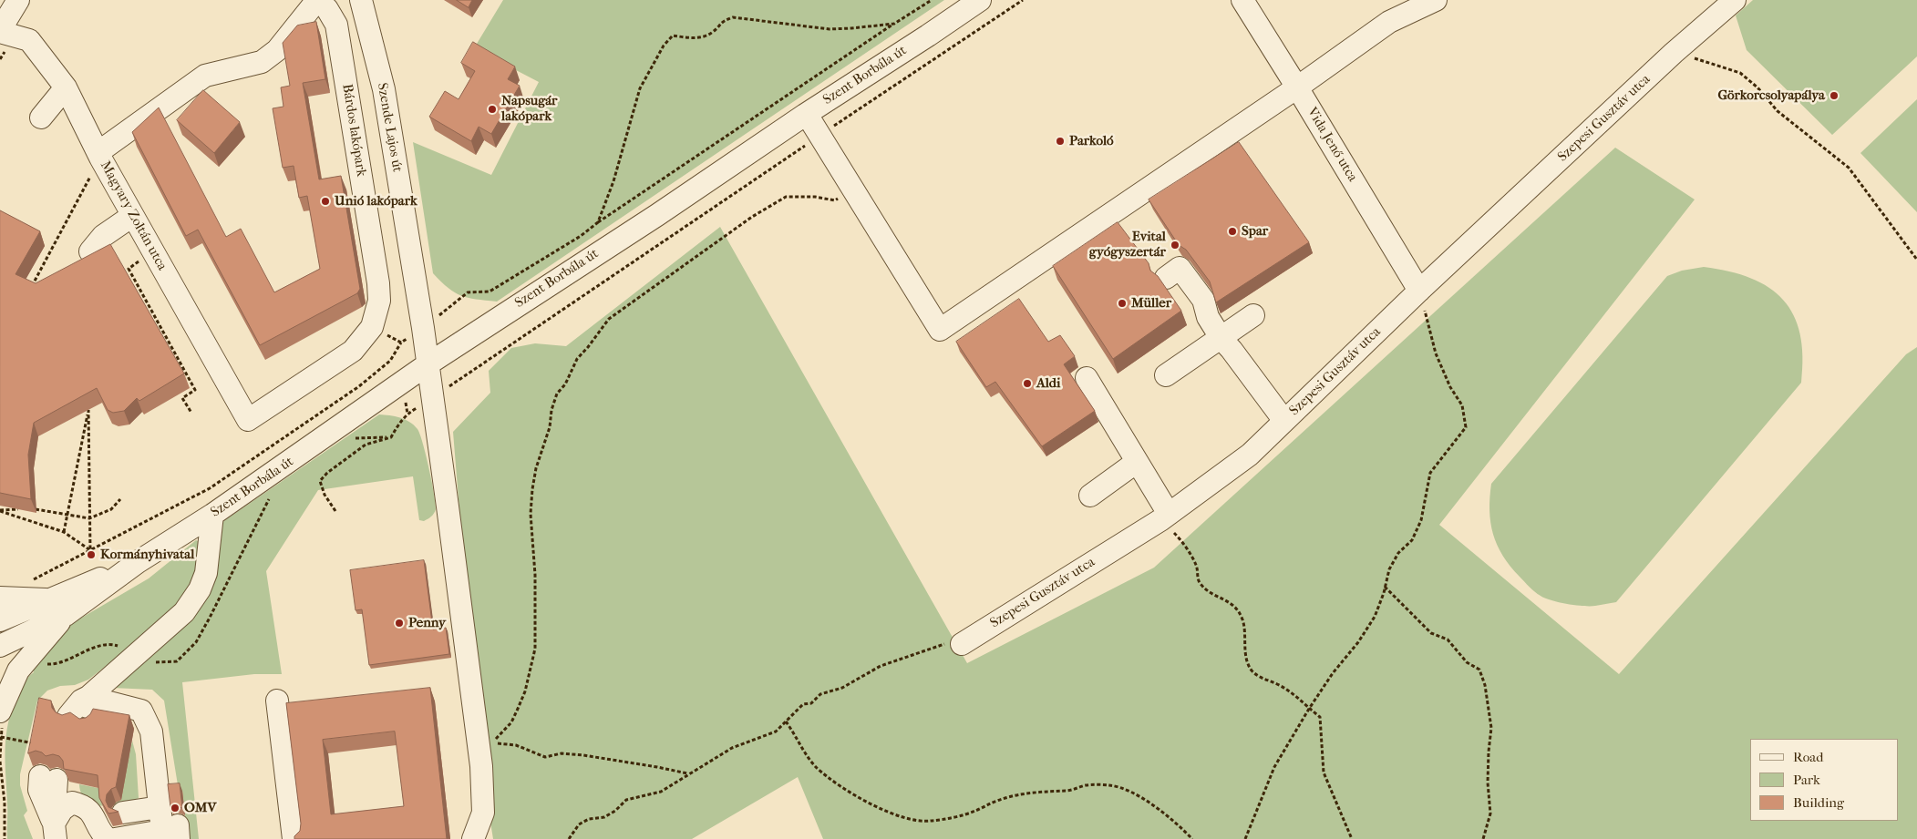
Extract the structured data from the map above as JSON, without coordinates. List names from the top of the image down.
{
  "streets": {
    "street": [
      "Szent Borbála út",
      "Szepesi Gusztáv utca",
      "Szende Lajos út",
      "Bárdos lakópark",
      "Vida Jenő utca",
      "Magyary Zoltán utca"
    ]
  },
  "crossings": [
    ["Szent Borbála út", "Szende Lajos út"],
    ["Szepesi Gusztáv utca", "Vida Jenő utca"],
    ["Bárdos lakópark", "Magyary Zoltán utca"]
  ],
  "places": [
    "Görkorcsolyapálya",
    "Napsugár lakópark",
    "Parkoló",
    "Unió lakópark",
    "Spar",
    "Evital gyógyszertár",
    "Müller",
    "Aldi",
    "Kormányhivatal",
    "Penny",
    "OMV"
  ],
  "legend": ["Road", "Park", "Building"]
}
